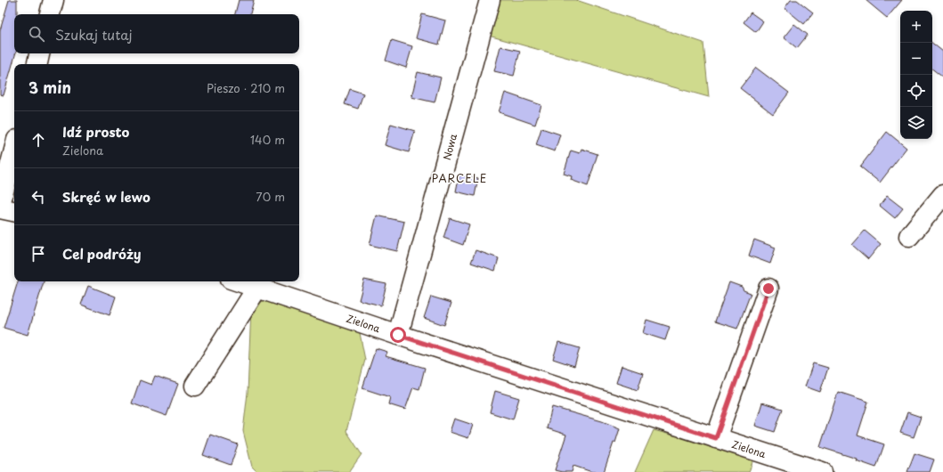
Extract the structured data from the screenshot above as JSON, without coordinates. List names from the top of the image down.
{
  "streets": {
    "street": ["Nowa", "Zielona"]
  },
  "crossings": [
    ["Nowa", "Zielona"]
  ],
  "districts": ["PARCELE"],
  "page": {
    "map_buttons": ["+", "−"],
    "search": "Szukaj tutaj",
    "heading": ["3 min", "Pieszo · 210 m"],
    "list": [
      ["Idź prosto", "Zielona", "140 m"],
      ["Skręć w lewo", "70 m"],
      "Cel podróży"
    ]
  }
}
